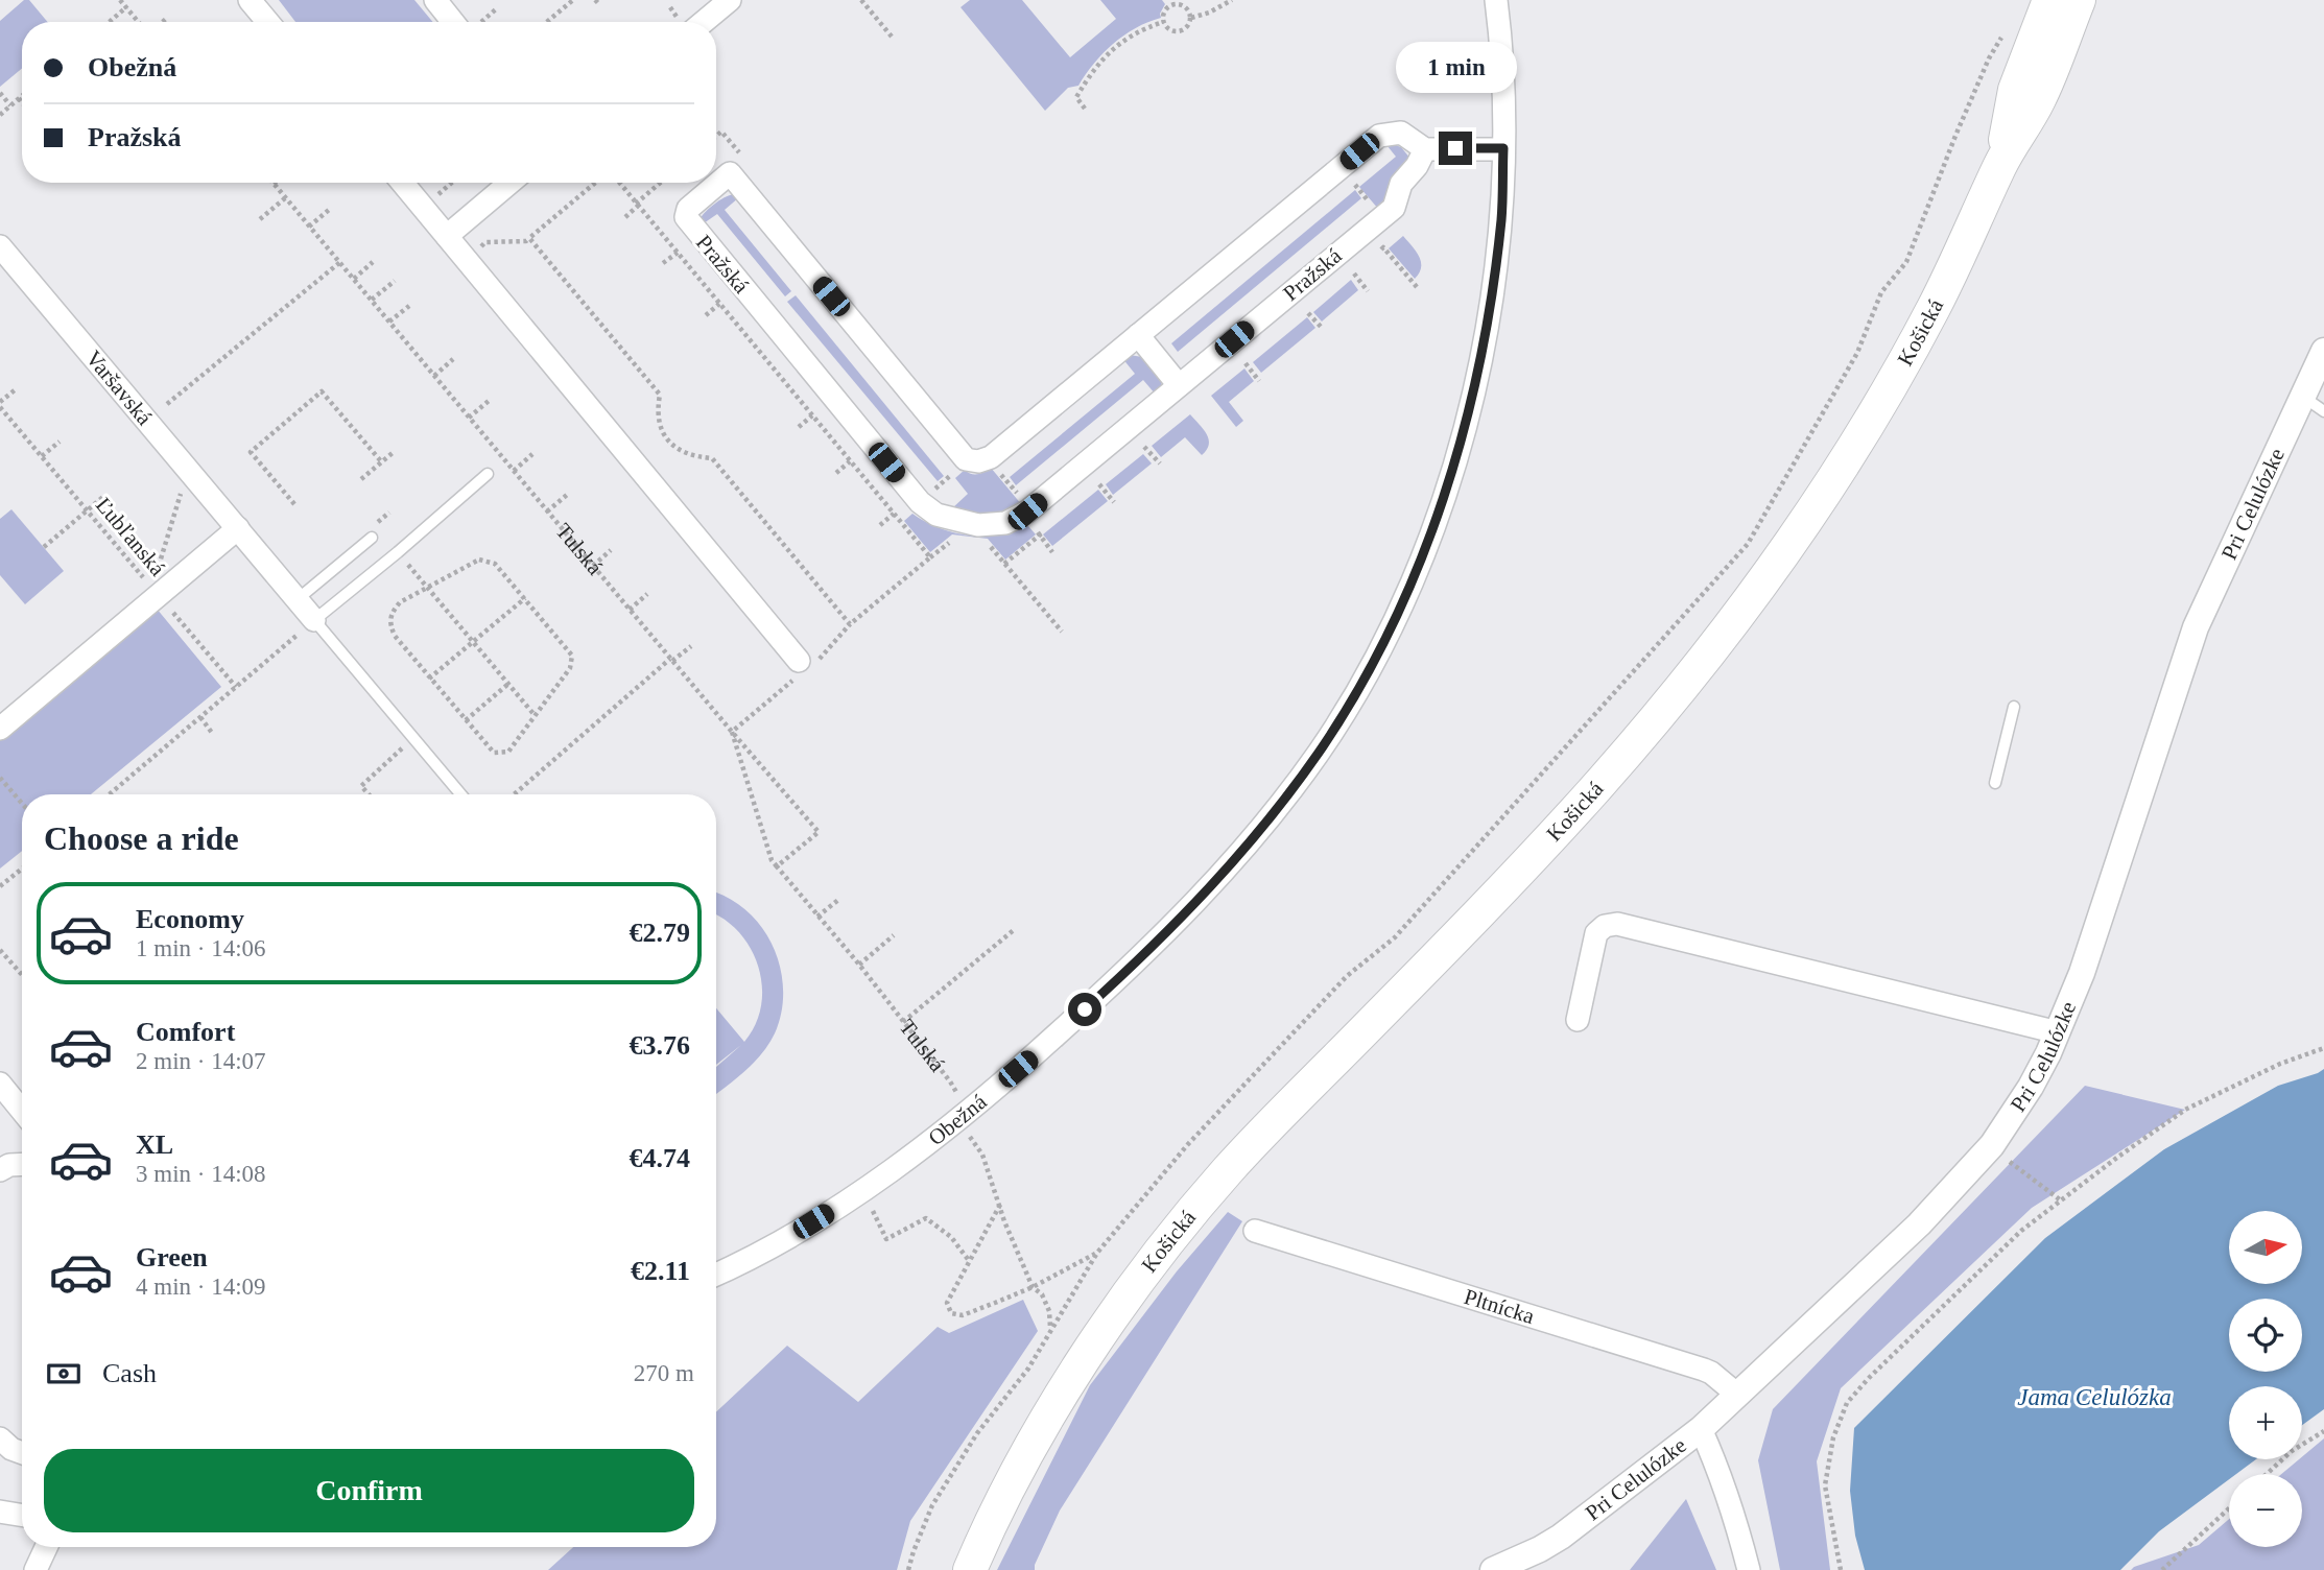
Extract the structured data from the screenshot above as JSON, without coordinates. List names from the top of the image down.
{
  "streets": {
    "main road": ["Košická"],
    "street": [
      "Pražská",
      "Varšavská",
      "Pri Celulózke",
      "Obežná",
      "Pltnícka"
    ],
    "path": ["Ľubľanská", "Tulská"]
  },
  "crossings": [
    ["Pri Celulózke", "Pltnícka"],
    ["Tulská", "Obežná"]
  ],
  "water": ["Jama Celulózka"],
  "north": "right",
  "page": {
    "banner": ["Obežná", "Pražská"],
    "bubble": "1 min",
    "heading": "Choose a ride",
    "list": [
      {
        "name": "Economy",
        "note": "1 min · 14:06",
        "value": "€2.79"
      },
      {
        "name": "Comfort",
        "note": "2 min · 14:07",
        "value": "€3.76"
      },
      {
        "name": "XL",
        "note": "3 min · 14:08",
        "value": "€4.74"
      },
      {
        "name": "Green",
        "note": "4 min · 14:09",
        "value": "€2.11"
      }
    ],
    "map_buttons": ["+", "−"],
    "pay": ["Cash", "270 m"],
    "buttons": "Confirm"
  }
}
